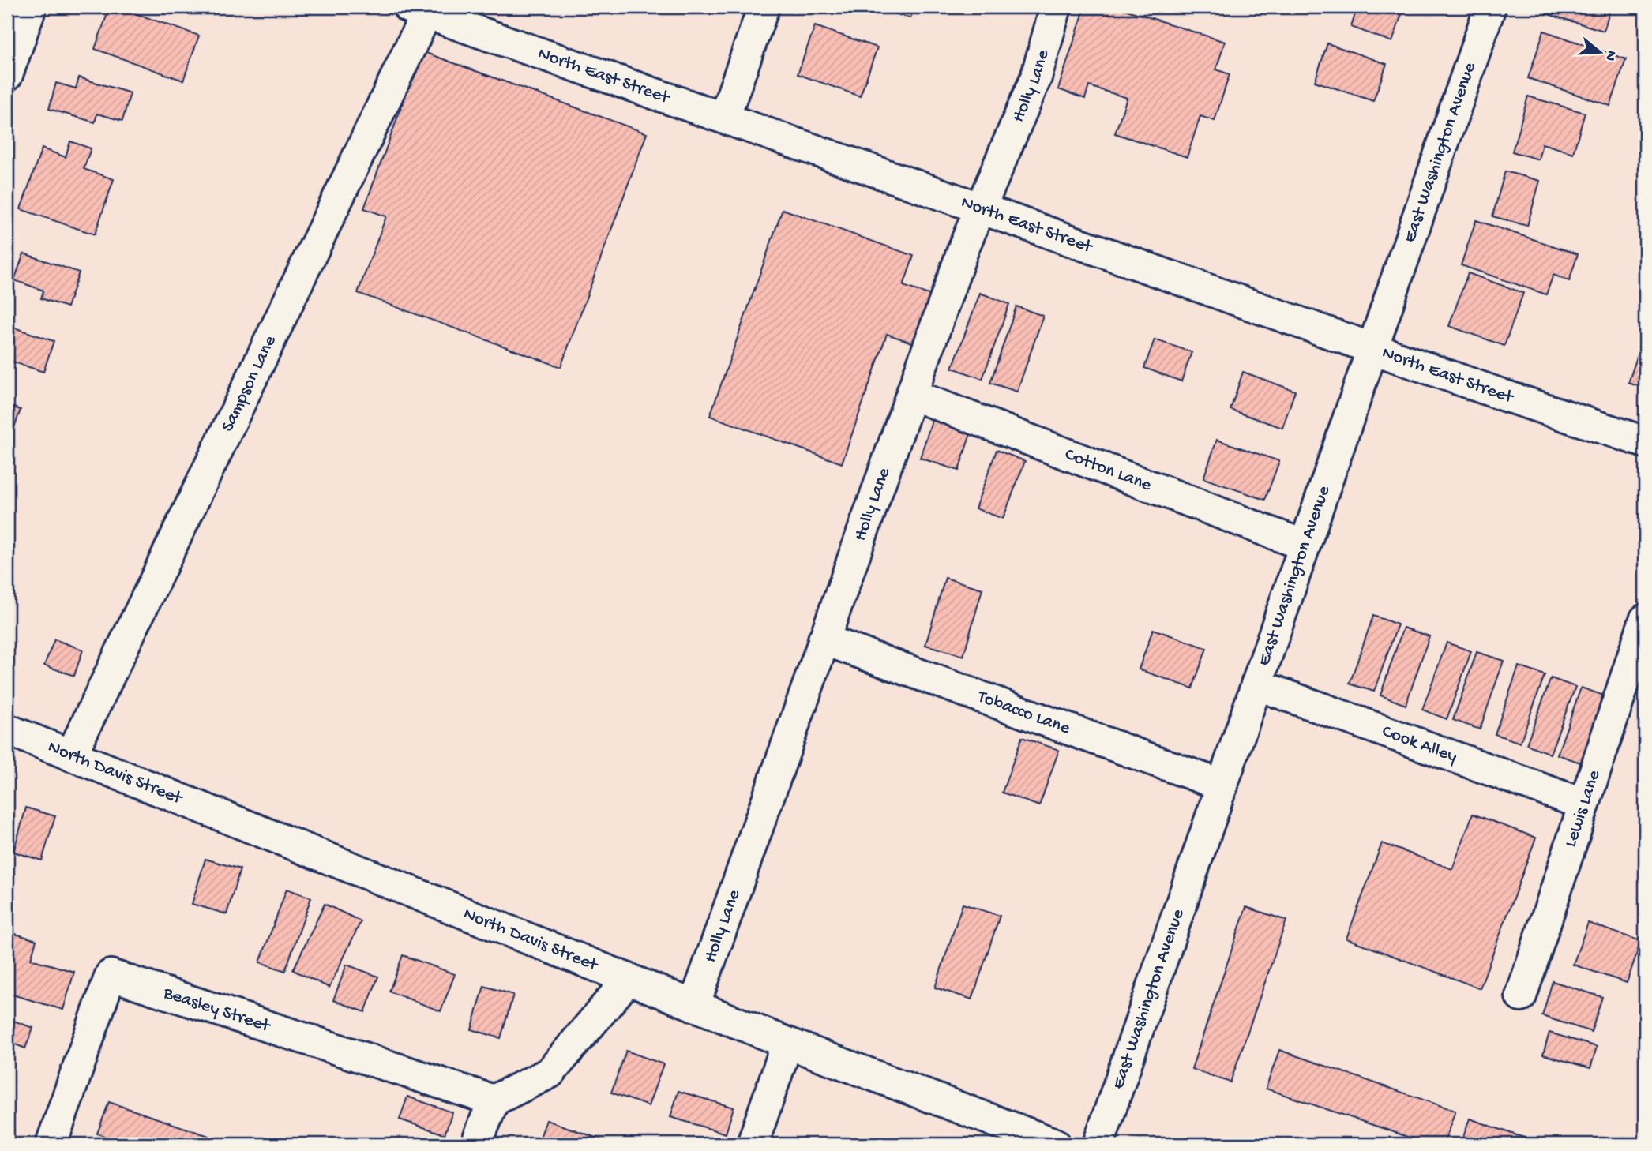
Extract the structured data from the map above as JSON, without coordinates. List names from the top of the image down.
{
  "streets": {
    "street": [
      "North East Street",
      "Holly Lane",
      "East Washington Avenue",
      "Sampson Lane",
      "Cotton Lane",
      "Tobacco Lane",
      "Cook Alley",
      "North Davis Street",
      "Lewis Lane",
      "Beasley Street"
    ]
  },
  "crossings": [
    ["North East Street", "Holly Lane"],
    ["North East Street", "East Washington Avenue"],
    ["North East Street", "Sampson Lane"],
    ["Holly Lane", "Cotton Lane"],
    ["Holly Lane", "Tobacco Lane"],
    ["Holly Lane", "North Davis Street"],
    ["East Washington Avenue", "Cotton Lane"],
    ["East Washington Avenue", "Tobacco Lane"],
    ["East Washington Avenue", "Cook Alley"],
    ["Sampson Lane", "North Davis Street"],
    ["Cook Alley", "Lewis Lane"]
  ],
  "north": "right"
}
